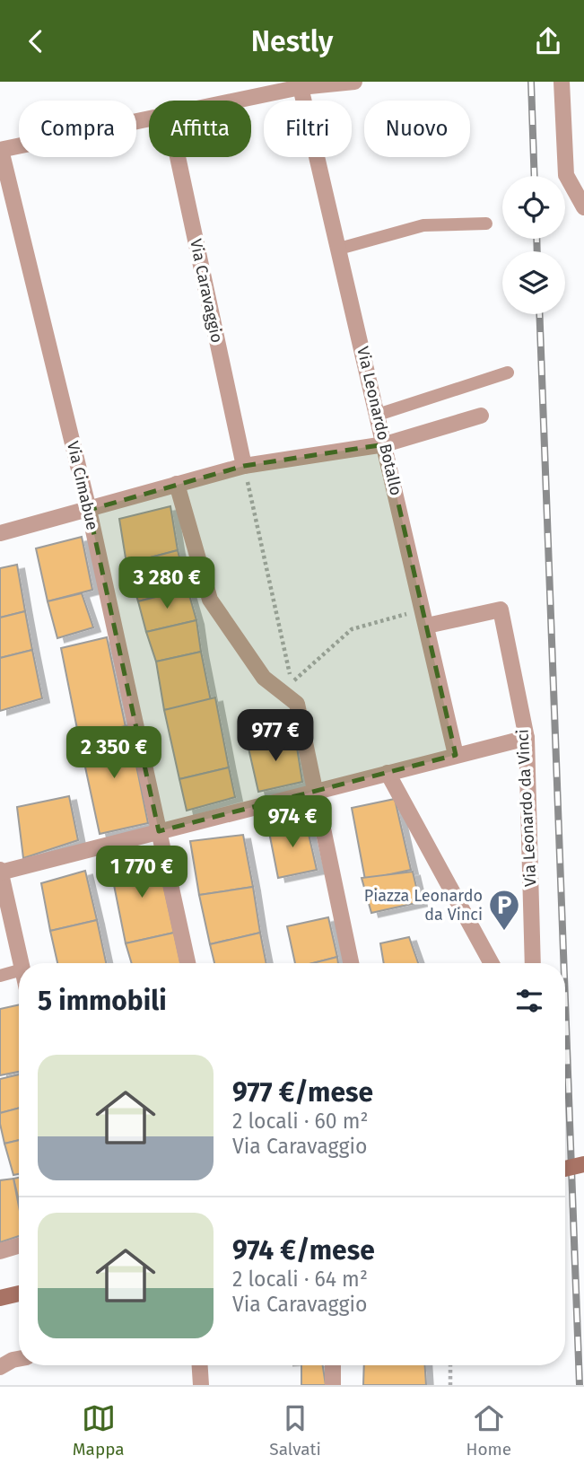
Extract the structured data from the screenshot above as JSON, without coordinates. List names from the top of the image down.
{
  "streets": {
    "street": [
      "Via Caravaggio",
      "Via Leonardo Botallo",
      "Via Cimabue",
      "Via Leonardo da Vinci"
    ]
  },
  "crossings": [
    ["Via Leonardo Botallo", "Via Leonardo da Vinci"]
  ],
  "places": {
    "parking": ["Piazza Leonardo da Vinci"]
  },
  "page": {
    "header": "Nestly",
    "chip": [
      "Compra",
      "Affitta",
      "Filtri",
      "Nuovo"
    ],
    "price": [
      "3 280 €",
      "977 €",
      "2 350 €",
      "974 €",
      "1 770 €"
    ],
    "heading": "5 immobili",
    "list": [
      {
        "name": "977 €/mese",
        "note": "2 locali · 60 m² · Via Caravaggio"
      },
      {
        "name": "974 €/mese",
        "note": "2 locali · 64 m² · Via Caravaggio"
      }
    ],
    "tabs": ["Mappa", "Salvati", "Home"]
  }
}
